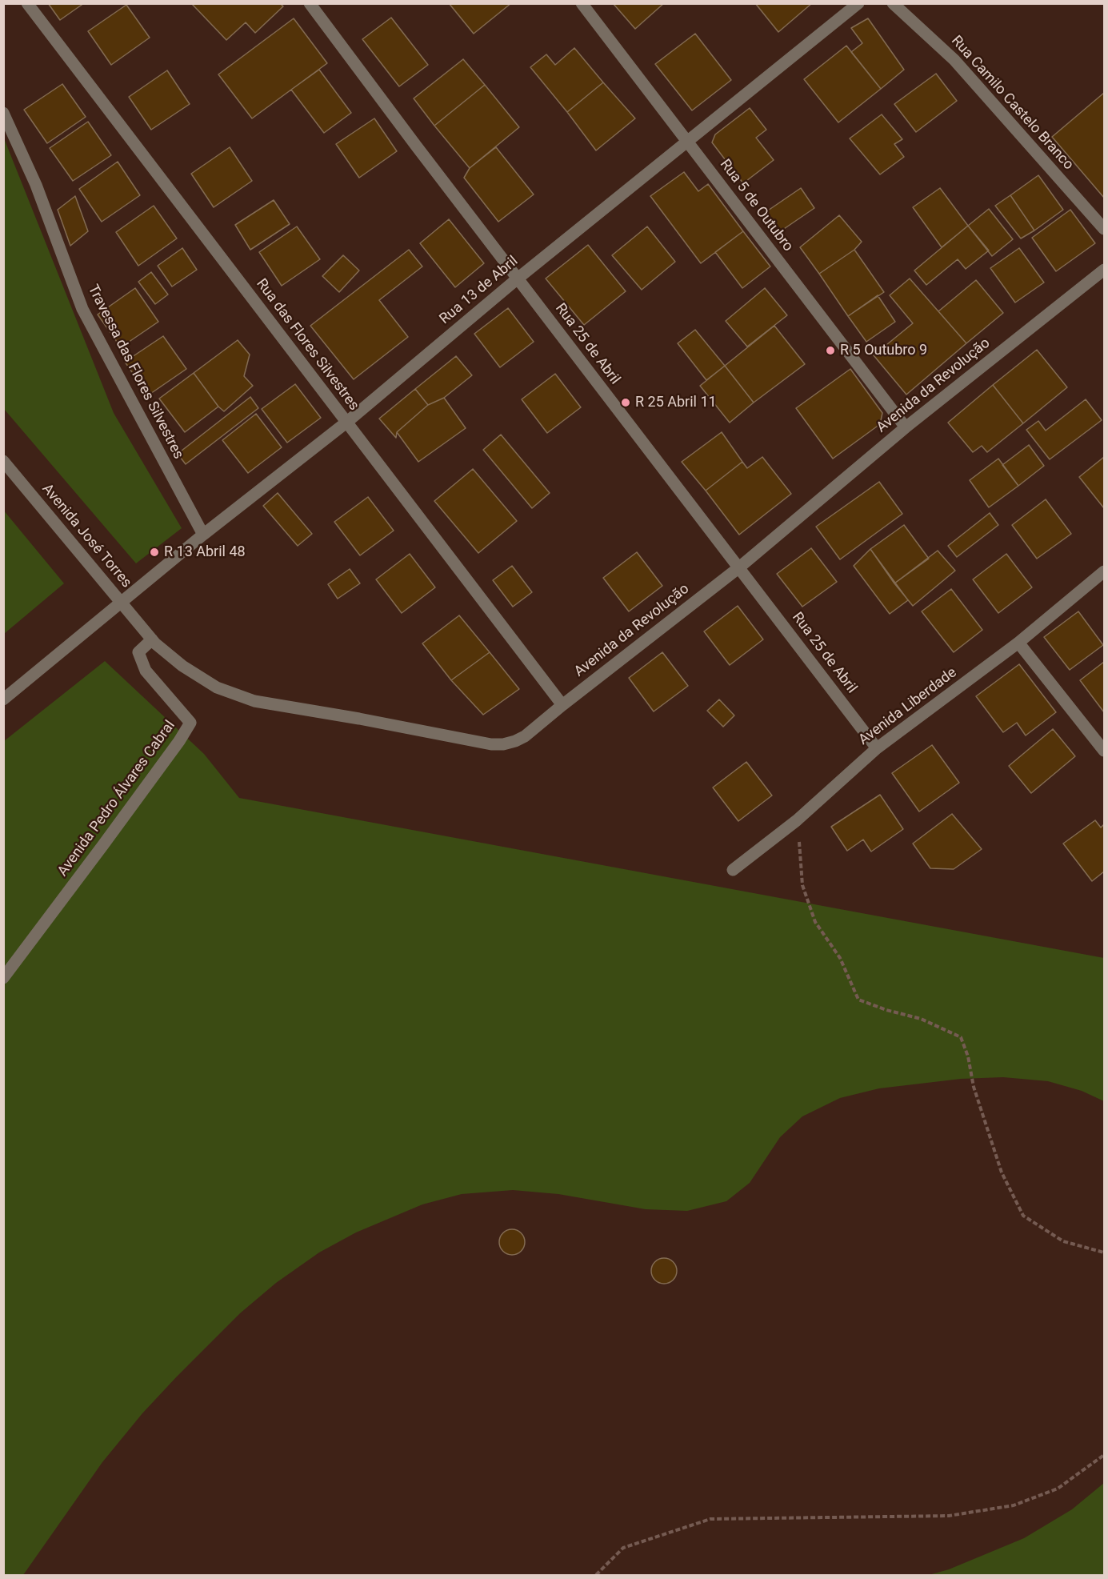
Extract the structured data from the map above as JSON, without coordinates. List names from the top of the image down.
{
  "streets": {
    "street": [
      "Rua Camilo Castelo Branco",
      "Rua 5 de Outubro",
      "Rua 13 de Abril",
      "Rua 25 de Abril",
      "Rua das Flores Silvestres",
      "Travessa das Flores Silvestres",
      "Avenida da Revolução",
      "Avenida José Torres",
      "Avenida Liberdade",
      "Avenida Pedro Álvares Cabral"
    ]
  },
  "crossings": [
    ["Rua 5 de Outubro", "Rua 13 de Abril"],
    ["Rua 5 de Outubro", "Avenida da Revolução"],
    ["Rua 13 de Abril", "Rua 25 de Abril"],
    ["Rua 13 de Abril", "Rua das Flores Silvestres"],
    ["Rua 13 de Abril", "Travessa das Flores Silvestres"],
    ["Rua 13 de Abril", "Avenida da Revolução"],
    ["Rua 13 de Abril", "Avenida José Torres"],
    ["Rua 25 de Abril", "Avenida da Revolução"],
    ["Rua 25 de Abril", "Avenida Liberdade"],
    ["Rua das Flores Silvestres", "Avenida da Revolução"],
    ["Avenida da Revolução", "Avenida José Torres"],
    ["Avenida da Revolução", "Avenida Pedro Álvares Cabral"]
  ],
  "places": ["R 5 Outubro 9", "R 25 Abril 11", "R 13 Abril 48"]
}
